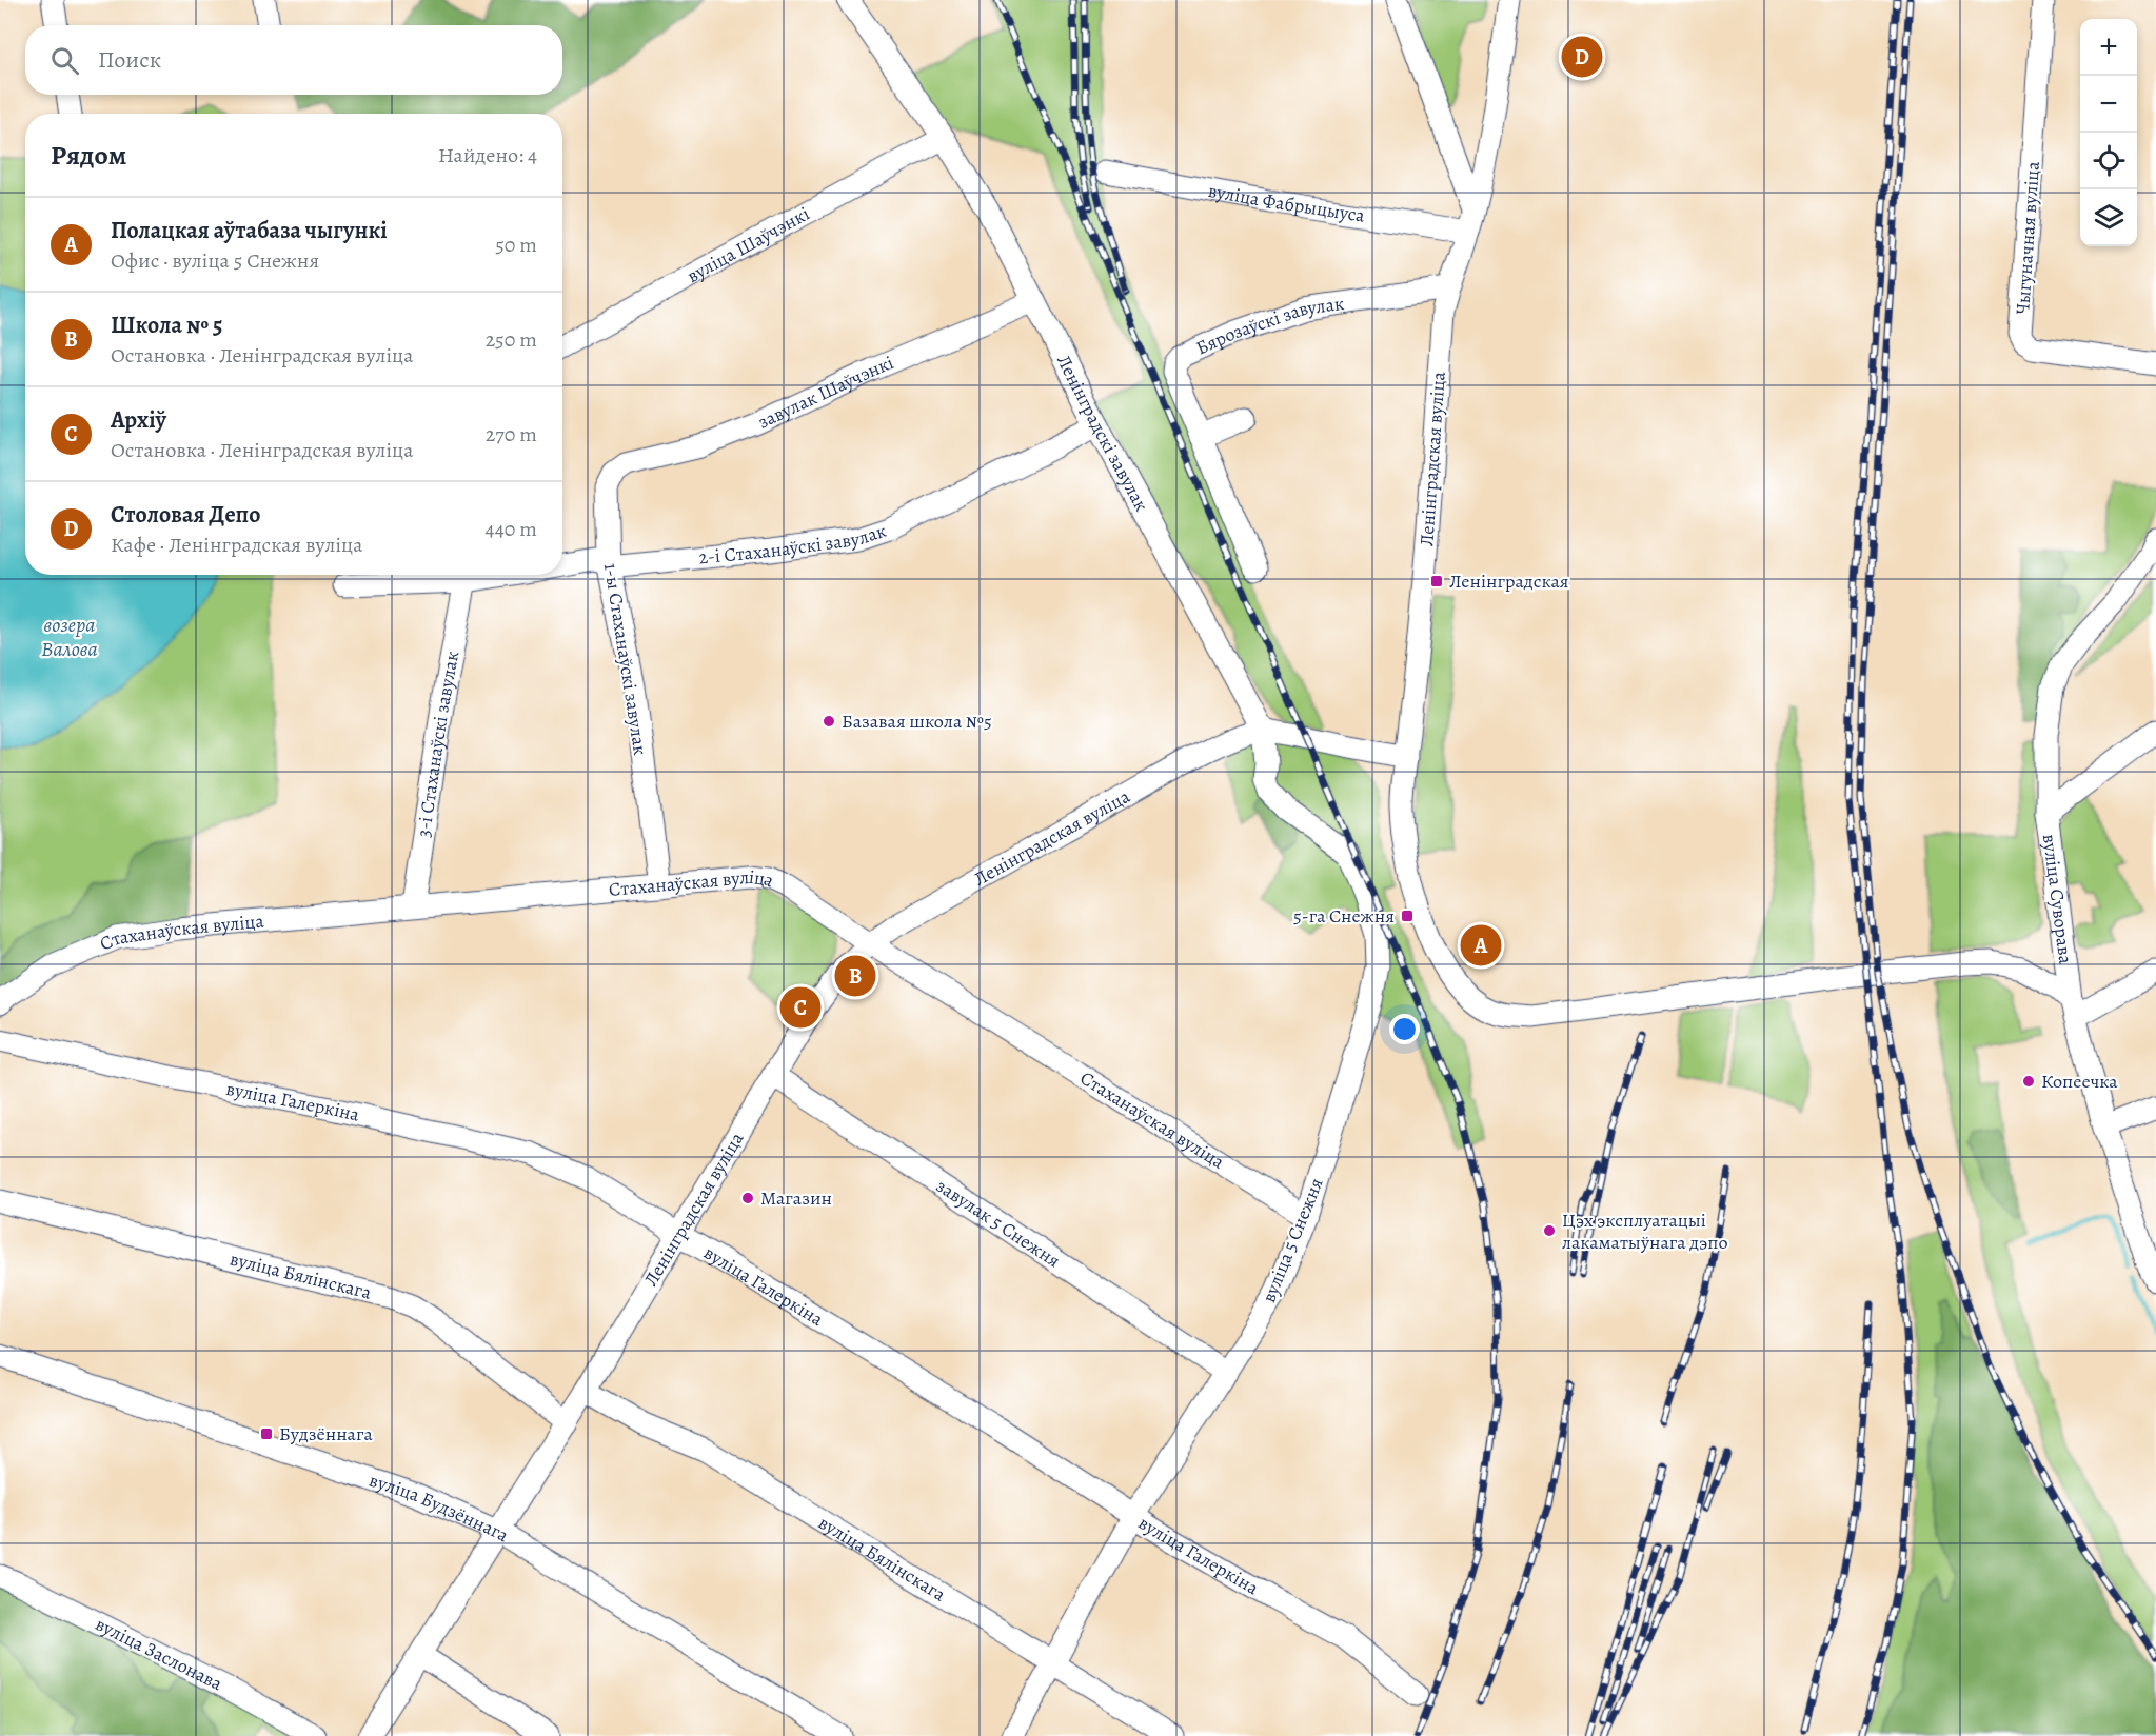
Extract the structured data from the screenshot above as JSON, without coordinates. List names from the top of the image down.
{
  "streets": {
    "street": [
      "вуліца Фабрыцыуса",
      "Чыгуначная вуліца",
      "вуліца Шаўчэнкі",
      "Бярозаўскі завулак",
      "завулак Шаўчэнкі",
      "Ленінградскі завулак",
      "Ленінградская вуліца",
      "2-і Стаханаўскі завулак",
      "1-ы Стаханаўскі завулак",
      "3-і Стаханаўскі завулак",
      "Стаханаўская вуліца",
      "вуліца Суворава",
      "вуліца Галеркіна",
      "завулак 5 Снежня",
      "вуліца 5 Снежня",
      "вуліца Бялінскага",
      "вуліца Будзённага",
      "вуліца Заслонава"
    ]
  },
  "crossings": [
    ["вуліца Фабрыцыуса", "Ленінградская вуліца"],
    ["вуліца Шаўчэнкі", "Ленінградскі завулак"],
    ["Бярозаўскі завулак", "Ленінградская вуліца"],
    ["завулак Шаўчэнкі", "Ленінградскі завулак"],
    ["завулак Шаўчэнкі", "1-ы Стаханаўскі завулак"],
    ["Ленінградскі завулак", "Ленінградская вуліца"],
    ["Ленінградскі завулак", "2-і Стаханаўскі завулак"],
    ["Ленінградскі завулак", "вуліца 5 Снежня"],
    ["Ленінградская вуліца", "Стаханаўская вуліца"],
    ["Ленінградская вуліца", "вуліца Галеркіна"],
    ["Ленінградская вуліца", "завулак 5 Снежня"],
    ["Ленінградская вуліца", "вуліца 5 Снежня"],
    ["Ленінградская вуліца", "вуліца Бялінскага"],
    ["Ленінградская вуліца", "вуліца Будзённага"],
    ["2-і Стаханаўскі завулак", "1-ы Стаханаўскі завулак"],
    ["1-ы Стаханаўскі завулак", "Стаханаўская вуліца"],
    ["3-і Стаханаўскі завулак", "Стаханаўская вуліца"],
    ["Стаханаўская вуліца", "вуліца 5 Снежня"],
    ["вуліца Галеркіна", "вуліца 5 Снежня"],
    ["завулак 5 Снежня", "вуліца 5 Снежня"],
    ["вуліца 5 Снежня", "вуліца Бялінскага"]
  ],
  "water": ["возера Валова"],
  "places": {
    "transit": ["Ленінградская", "5-га Снежня", "Будзённага"],
    "other": [
      "Базавая школа №5",
      "Копеечка",
      "Магазин",
      "Цэх эксплуатацыі лакаматыўнага дэпо"
    ]
  },
  "page": {
    "map_buttons": ["+", "−"],
    "search": "Поиск",
    "pins": [
      "D",
      "A",
      "B",
      "C"
    ],
    "heading": ["Рядом", "Найдено: 4"],
    "list": [
      {
        "mark": "A",
        "name": "Полацкая аўтабаза чыгункі",
        "note": "Офис · вуліца 5 Снежня",
        "value": "50 m"
      },
      {
        "mark": "B",
        "name": "Школа № 5",
        "note": "Остановка · Ленінградская вуліца",
        "value": "250 m"
      },
      {
        "mark": "C",
        "name": "Архіў",
        "note": "Остановка · Ленінградская вуліца",
        "value": "270 m"
      },
      {
        "mark": "D",
        "name": "Столовая Депо",
        "note": "Кафе · Ленінградская вуліца",
        "value": "440 m"
      }
    ]
  }
}
